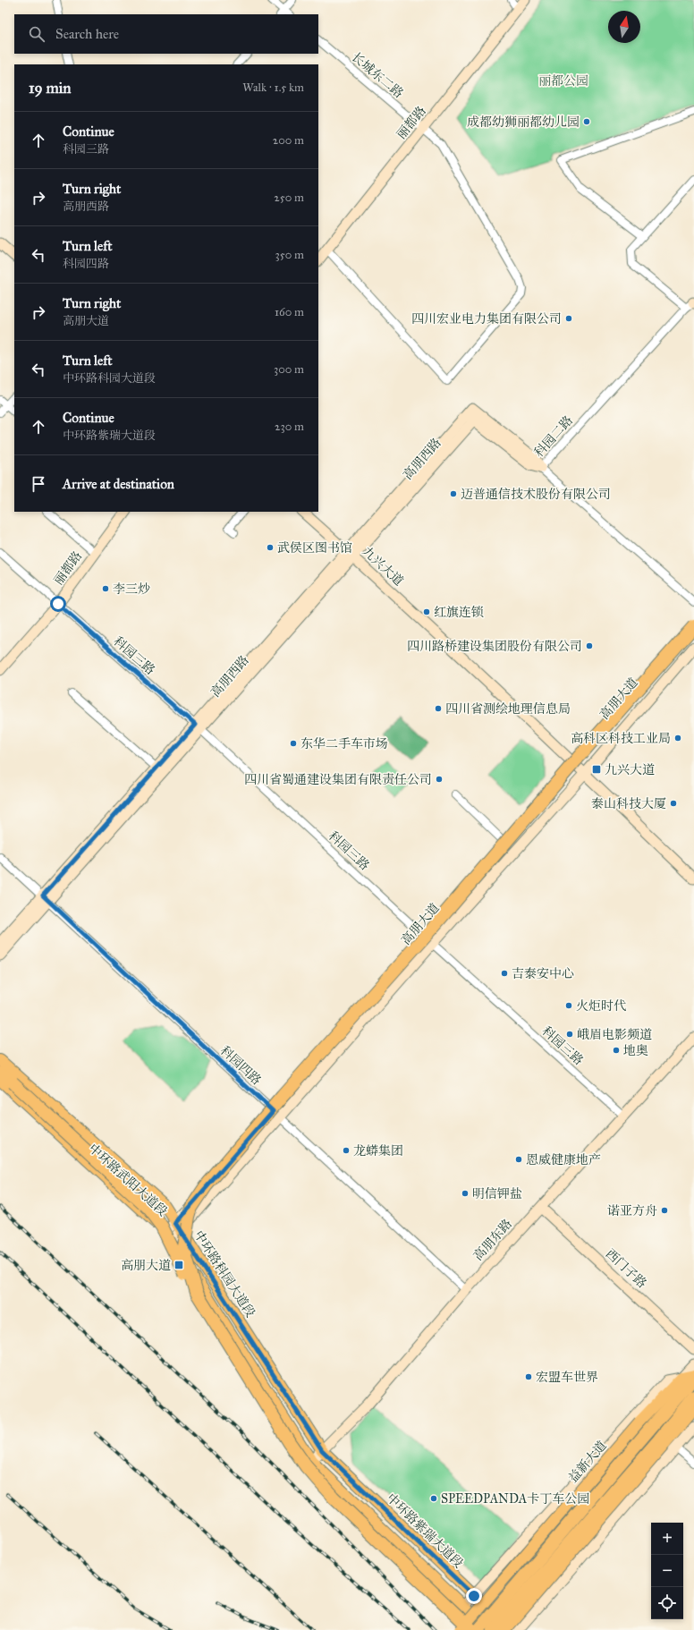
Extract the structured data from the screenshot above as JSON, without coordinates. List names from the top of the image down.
{
  "streets": {
    "main road": [
      "中环路武阳大道段",
      "中环路科园大道段",
      "益新大道",
      "中环路紫瑞大道段"
    ],
    "street": [
      "长城东二路",
      "丽都路",
      "科园二路",
      "高朋西路",
      "九兴大道",
      "科园三路",
      "高朋大道",
      "科园四路",
      "高朋东路",
      "西门子路"
    ]
  },
  "crossings": [
    ["长城东二路", "丽都路"],
    ["丽都路", "科园三路"],
    ["高朋西路", "九兴大道"],
    ["高朋西路", "科园三路"],
    ["高朋西路", "科园四路"],
    ["九兴大道", "高朋大道"],
    ["科园三路", "高朋大道"],
    ["科园三路", "高朋东路"],
    ["高朋大道", "科园四路"],
    ["高朋大道", "中环路武阳大道段"],
    ["高朋大道", "中环路科园大道段"],
    ["科园四路", "高朋东路"],
    ["中环路武阳大道段", "高朋东路"],
    ["高朋东路", "西门子路"],
    ["高朋东路", "中环路科园大道段"],
    ["高朋东路", "中环路紫瑞大道段"],
    ["中环路科园大道段", "中环路紫瑞大道段"]
  ],
  "parks": ["丽都公园"],
  "places": {
    "other": [
      "成都幼狮丽都幼儿园",
      "四川宏业电力集团有限公司",
      "迈普通信技术股份有限公司",
      "武侯区图书馆",
      "李三炒",
      "红旗连锁",
      "四川路桥建设集团股份有限公司",
      "四川省测绘地理信息局",
      "高科区科技工业局",
      "东华二手车市场",
      "四川省蜀通建设集团有限责任公司",
      "泰山科技大厦",
      "吉泰安中心",
      "火炬时代",
      "峨眉电影频道",
      "地奥",
      "龙蟒集团",
      "恩威健康地产",
      "明信钾盐",
      "诺亚方舟",
      "宏盟车世界",
      "SPEEDPANDA卡丁车公园"
    ],
    "transit": ["九兴大道", "高朋大道"]
  },
  "north": "top",
  "page": {
    "search": "Search here",
    "heading": ["19 min", "Walk · 1.5 km"],
    "list": [
      ["Continue", "科园三路", "200 m"],
      ["Turn right", "高朋西路", "250 m"],
      ["Turn left", "科园四路", "350 m"],
      ["Turn right", "高朋大道", "160 m"],
      ["Turn left", "中环路科园大道段", "300 m"],
      ["Continue", "中环路紫瑞大道段", "230 m"],
      "Arrive at destination"
    ],
    "map_buttons": ["+", "−"]
  }
}
